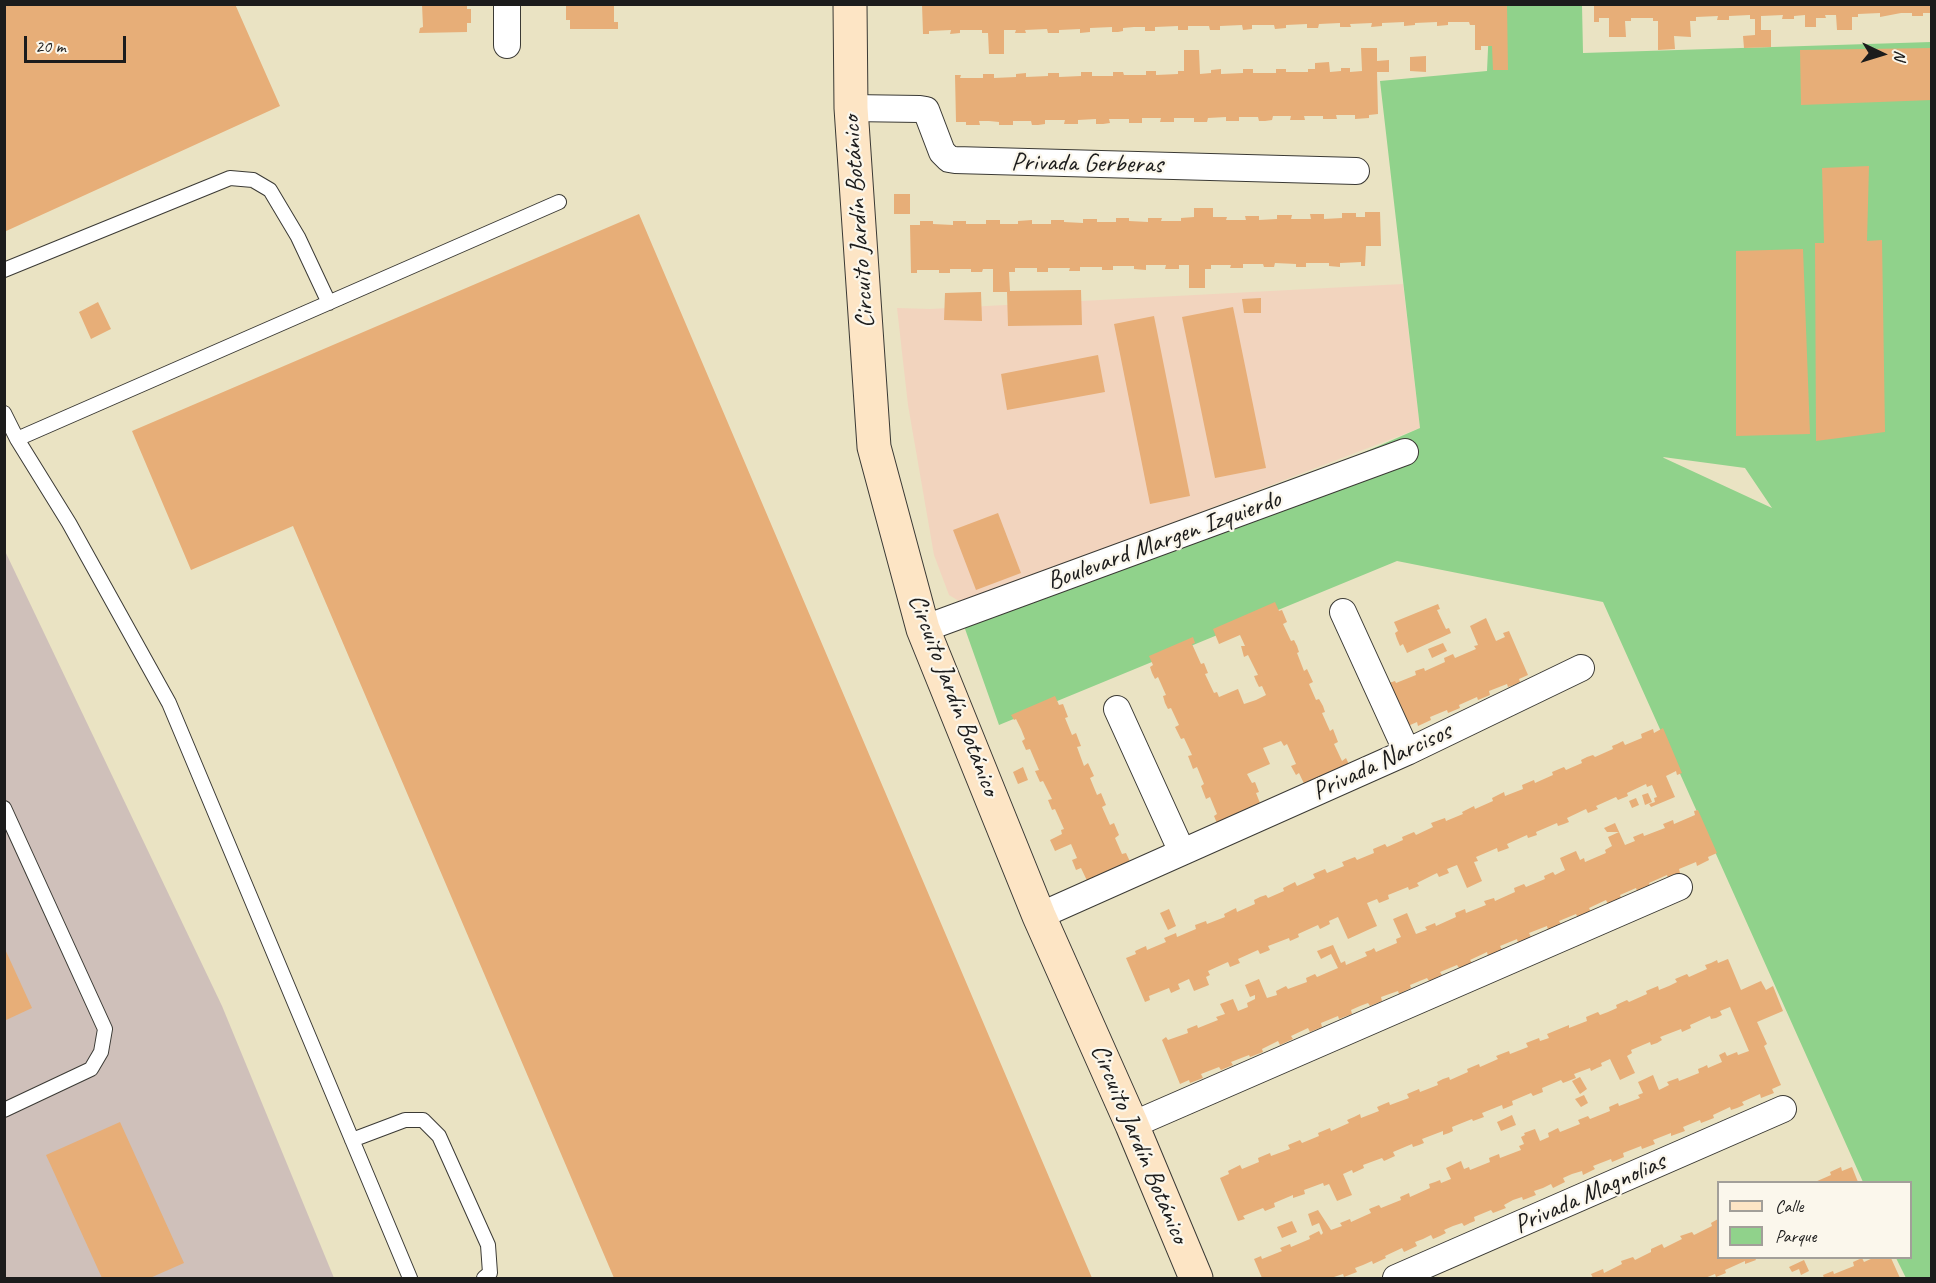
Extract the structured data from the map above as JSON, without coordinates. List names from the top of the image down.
{
  "streets": {
    "street": [
      "Privada Gerberas",
      "Circuito Jardín Botánico",
      "Boulevard Margen Izquierdo",
      "Privada Narcisos",
      "Privada Magnolias"
    ]
  },
  "crossings": [
    ["Privada Gerberas", "Circuito Jardín Botánico"],
    ["Circuito Jardín Botánico", "Boulevard Margen Izquierdo"],
    ["Circuito Jardín Botánico", "Privada Narcisos"]
  ],
  "legend": ["Calle", "Parque"],
  "scale_bar": "20 m",
  "north": "right"
}
